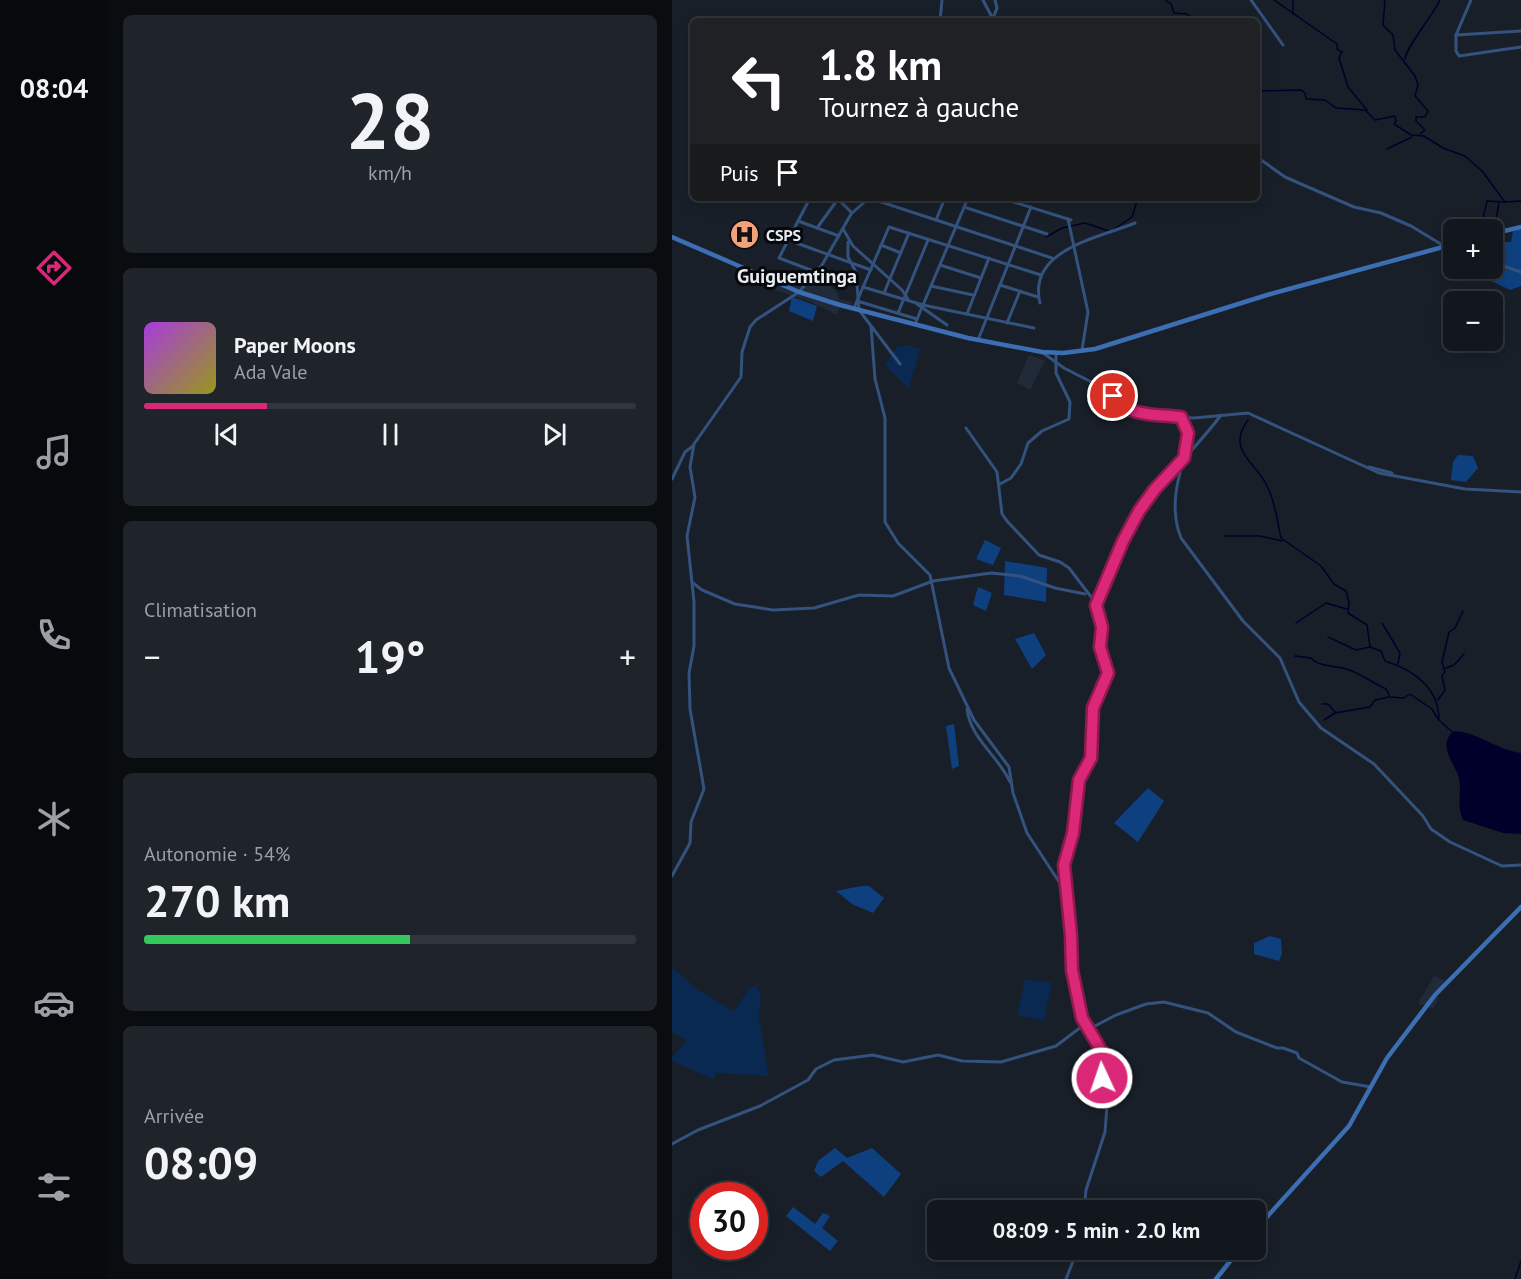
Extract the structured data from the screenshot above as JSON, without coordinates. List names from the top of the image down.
{
  "districts": ["Guiguemtinga"],
  "places": {
    "hospital": ["CSPS"]
  },
  "page": {
    "tabs": "08:04",
    "tile": [
      ["28", "km/h"],
      "Climatisation",
      ["Autonomie · 54%", "270 km"],
      ["Arrivée", "08:09"]
    ],
    "turn": ["1.8 km", "Tournez à gauche"],
    "then": "Puis",
    "map_buttons": ["+", "−"],
    "song": ["Paper Moons", "Ada Vale"],
    "heat": ["−", "19°", "+"],
    "limit": "30",
    "trip": "08:09 · 5 min · 2.0 km"
  }
}
